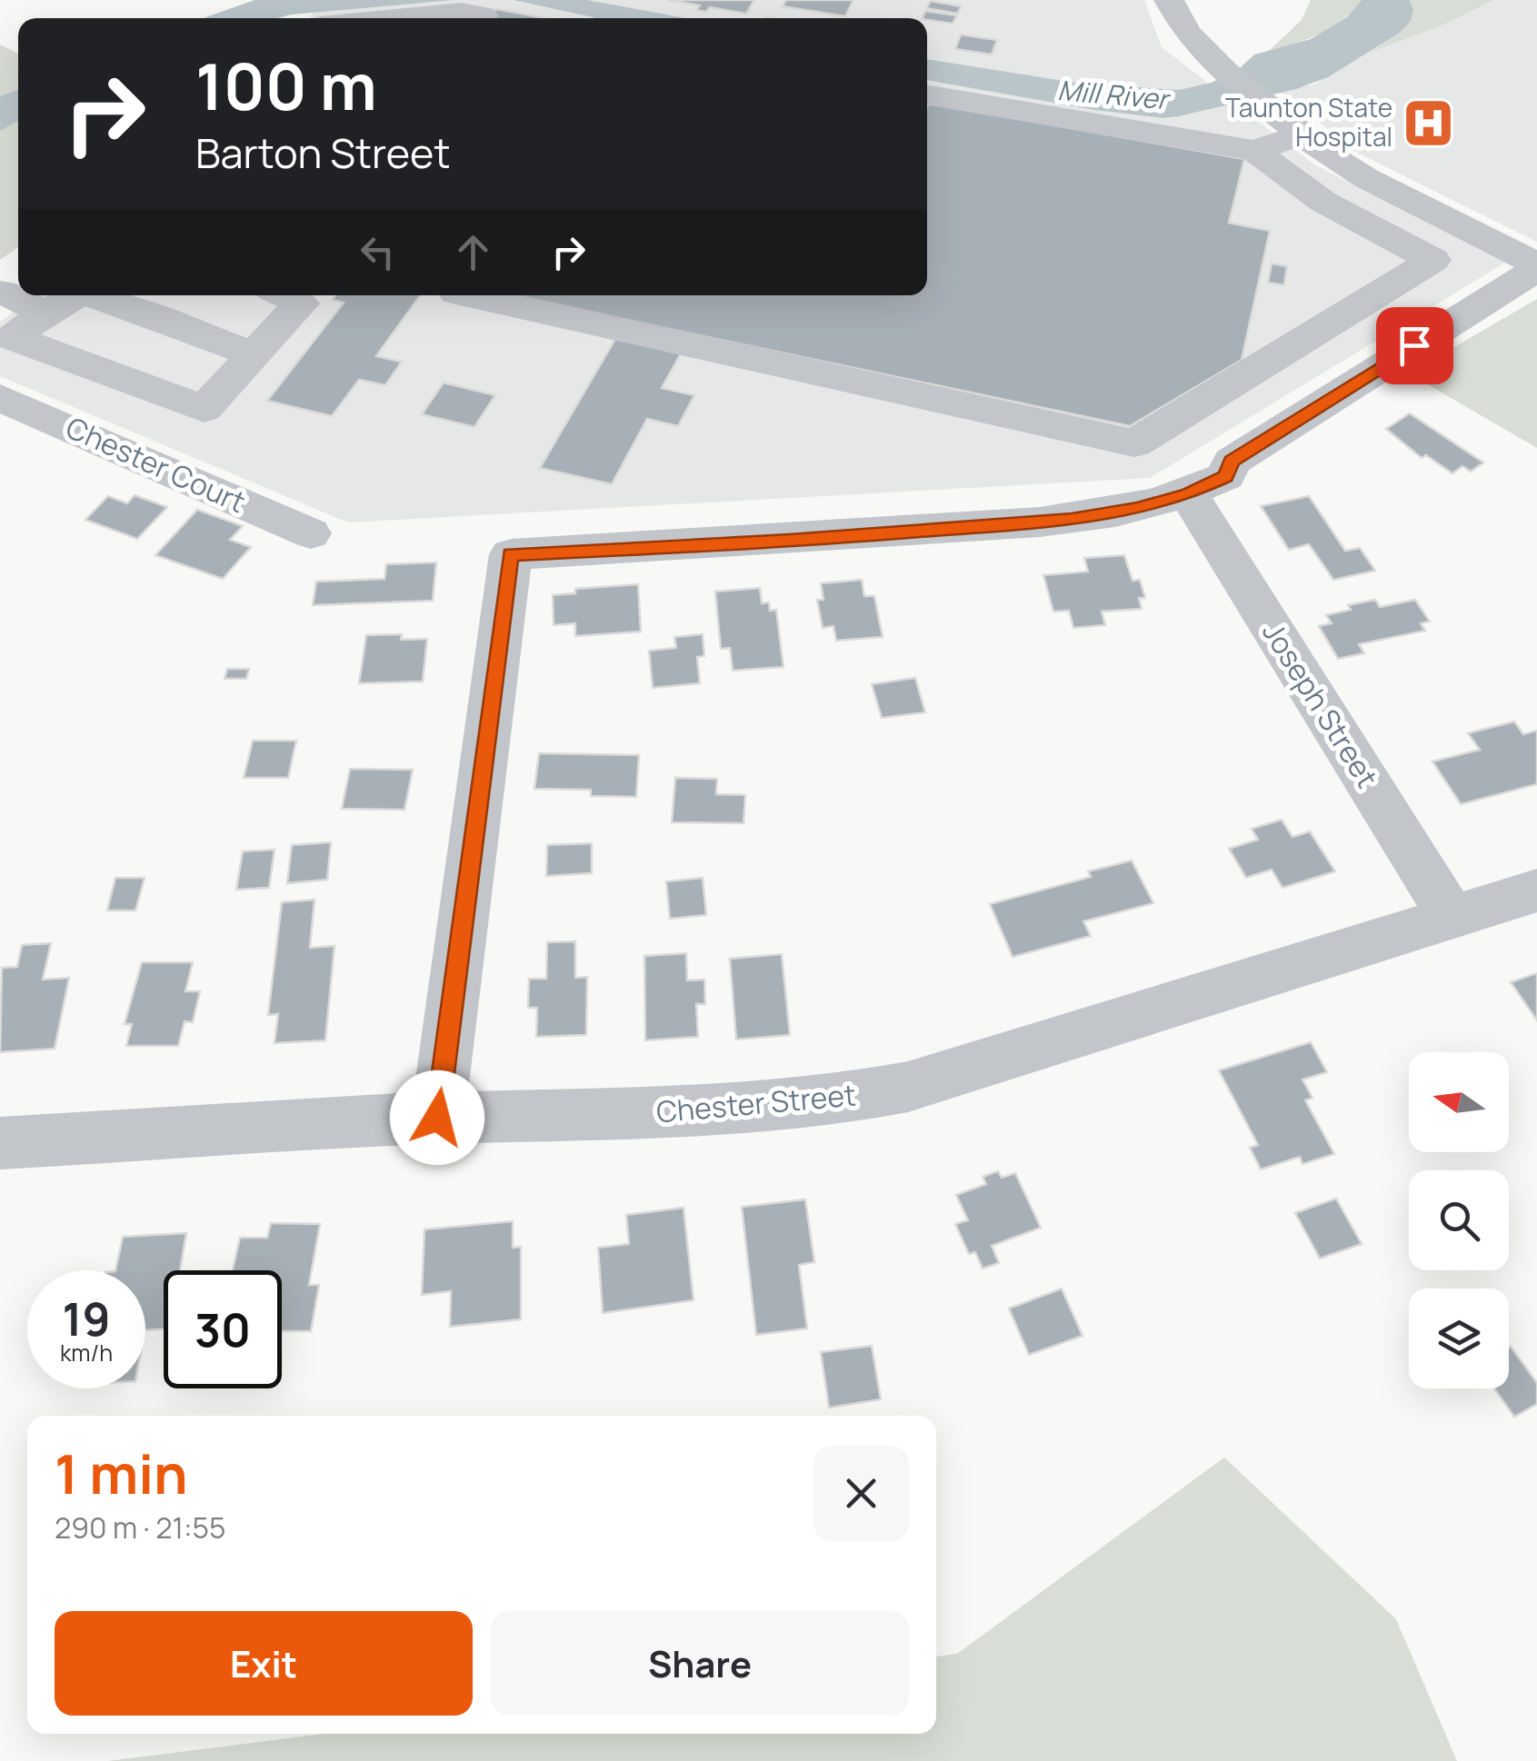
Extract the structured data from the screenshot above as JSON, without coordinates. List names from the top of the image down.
{
  "streets": {
    "street": ["Chester Court", "Joseph Street", "Chester Street"]
  },
  "crossings": [
    ["Joseph Street", "Chester Street"]
  ],
  "water": ["Mill River"],
  "places": {
    "hospital": ["Taunton State Hospital"]
  },
  "north": "left",
  "page": {
    "turn": ["100 m", "Barton Street"],
    "speed": "19 km/h",
    "limit": "30",
    "heading": ["1 min", "290 m · 21:55"],
    "buttons": ["Exit", "Share"]
  }
}
